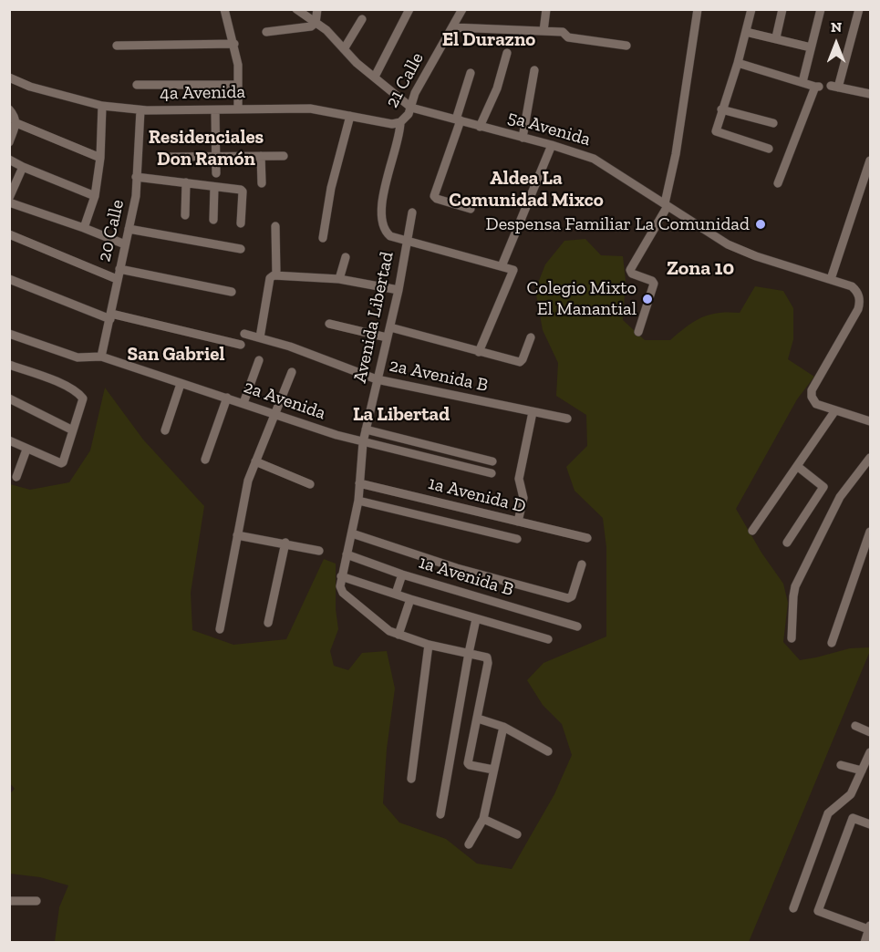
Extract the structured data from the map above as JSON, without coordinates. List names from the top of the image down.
{
  "streets": {
    "street": [
      "21 Calle",
      "4a Avenida",
      "5a Avenida",
      "20 Calle",
      "Avenida Libertad",
      "2a Avenida B",
      "2a Avenida",
      "1a Avenida D",
      "1a Avenida B"
    ]
  },
  "crossings": [
    ["21 Calle", "4a Avenida"],
    ["21 Calle", "5a Avenida"],
    ["21 Calle", "Avenida Libertad"],
    ["4a Avenida", "20 Calle"],
    ["20 Calle", "2a Avenida"],
    ["Avenida Libertad", "2a Avenida B"],
    ["Avenida Libertad", "2a Avenida"],
    ["Avenida Libertad", "1a Avenida D"],
    ["Avenida Libertad", "1a Avenida B"]
  ],
  "districts": [
    "El Durazno",
    "Residenciales Don Ramón",
    "Aldea La Comunidad Mixco",
    "Zona 10",
    "San Gabriel",
    "La Libertad"
  ],
  "places": ["Despensa Familiar La Comunidad", "Colegio Mixto El Manantial"],
  "north": "top"
}
